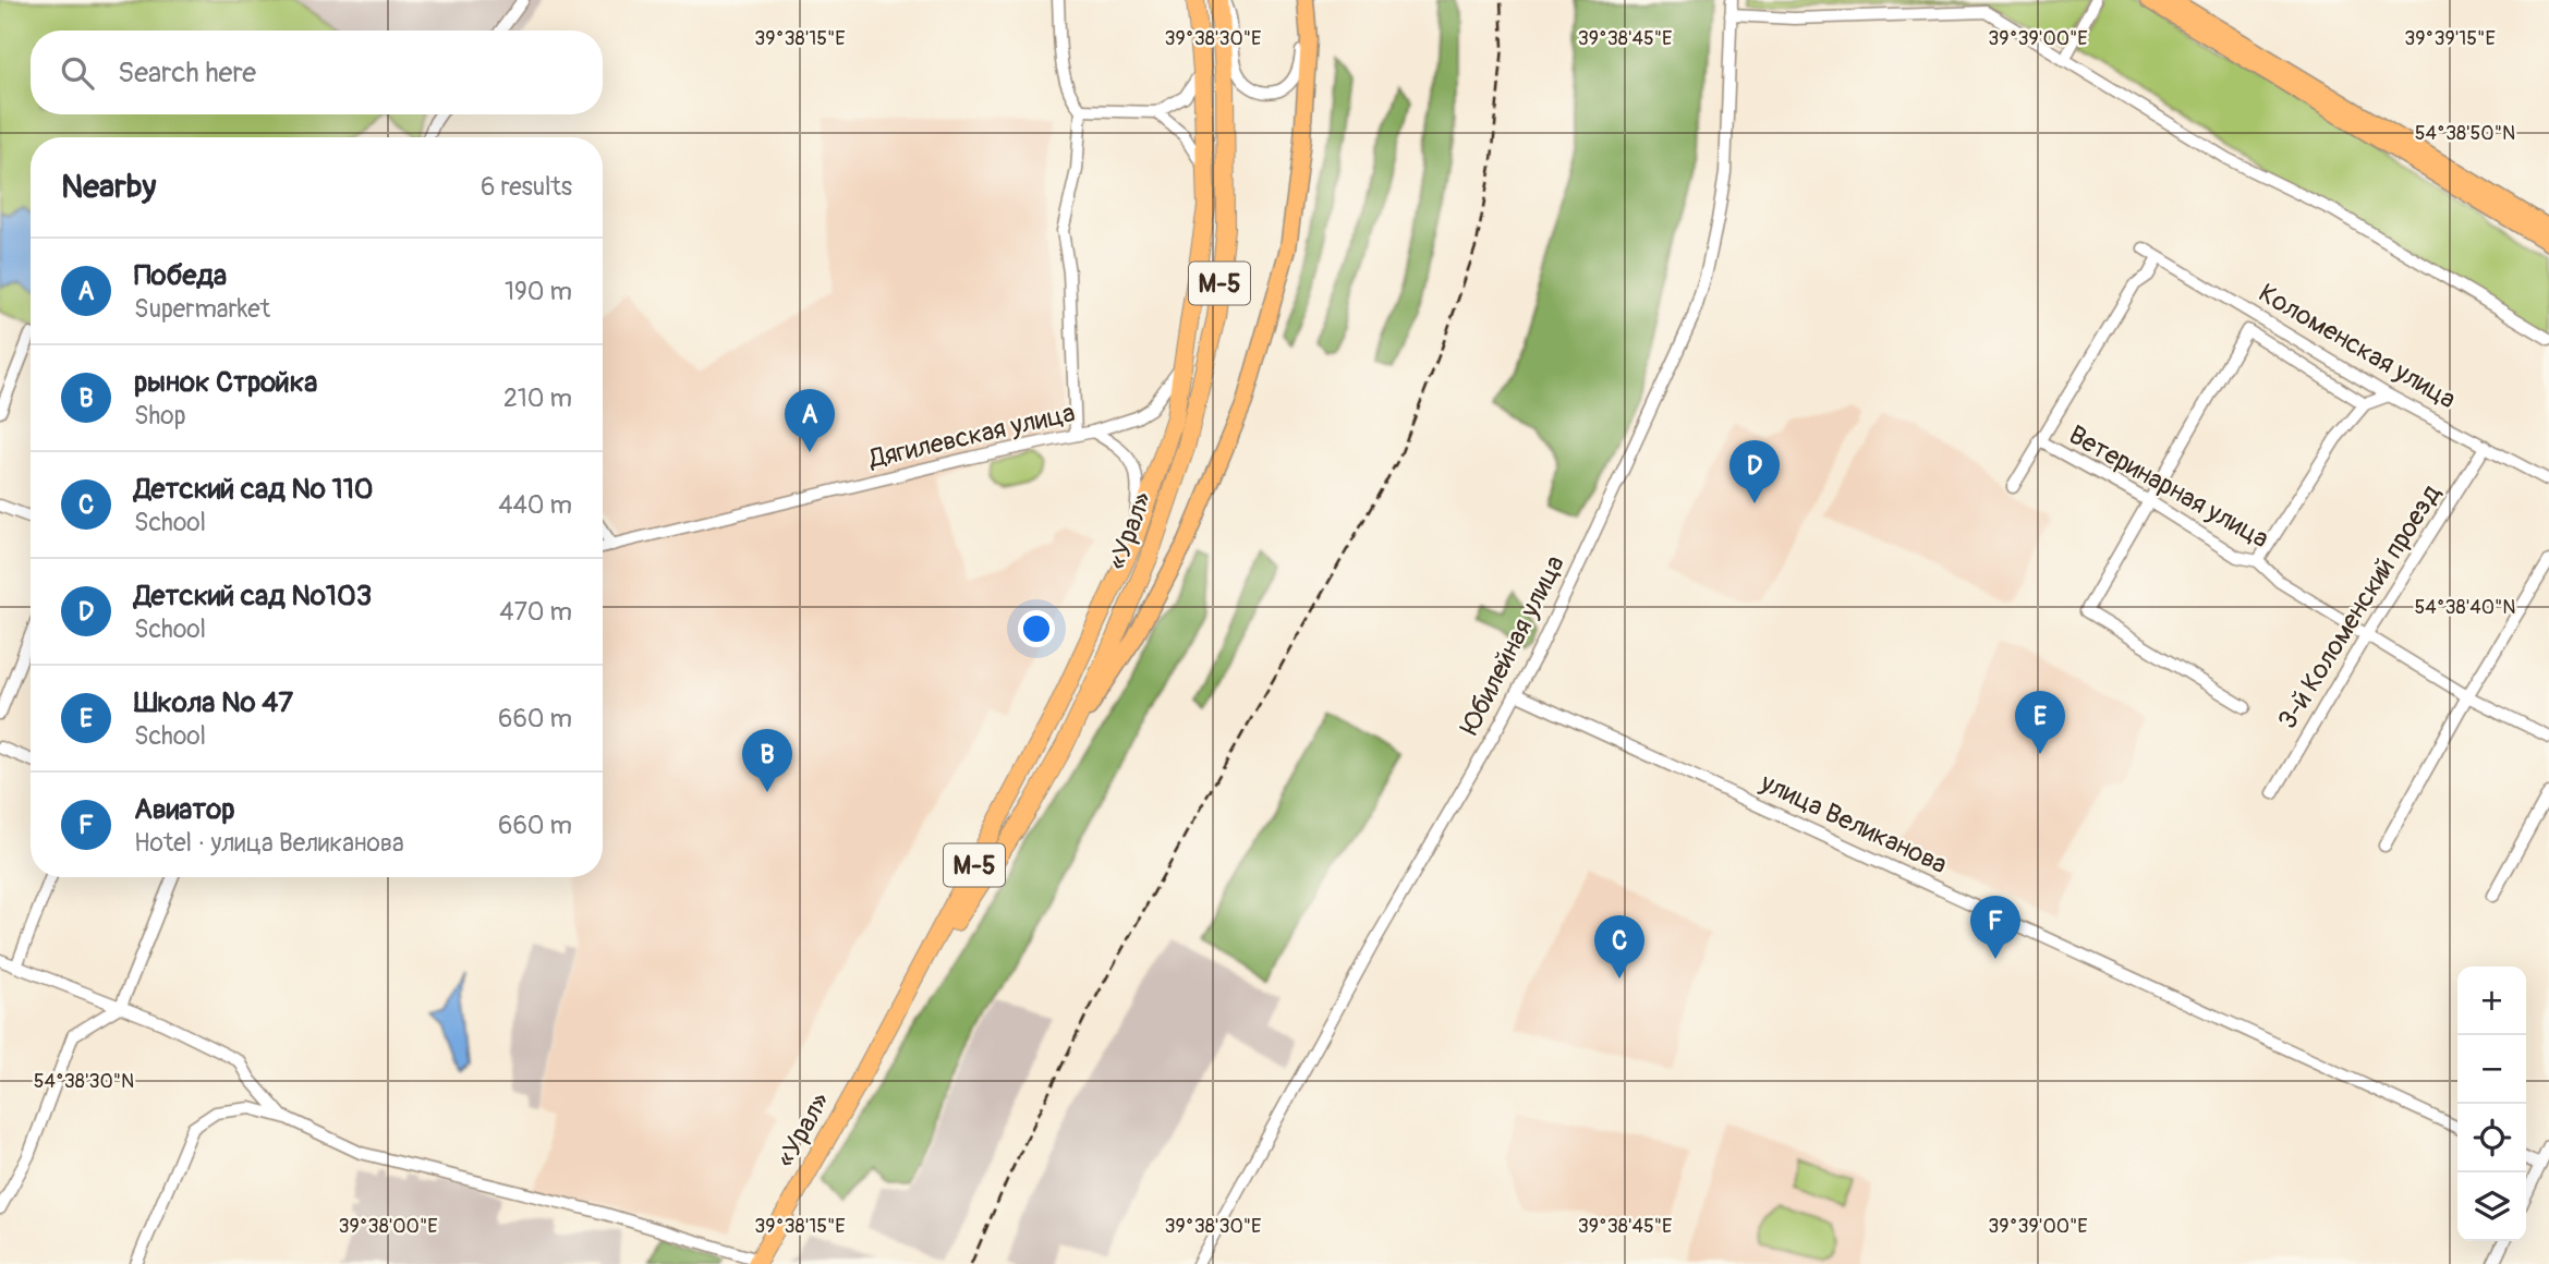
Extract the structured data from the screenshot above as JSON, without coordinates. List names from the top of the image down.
{
  "streets": {
    "highway": ["М-5", "«Урал»"],
    "street": [
      "Коломенская улица",
      "Дягилевская улица",
      "Ветеринарная улица",
      "3-й Коломенский проезд",
      "Юбилейная улица",
      "улица Великанова"
    ]
  },
  "crossings": [
    ["Коломенская улица", "3-й Коломенский проезд"],
    ["Дягилевская улица", "«Урал»"],
    ["Ветеринарная улица", "3-й Коломенский проезд"],
    ["Юбилейная улица", "улица Великанова"]
  ],
  "page": {
    "search": "Search here",
    "heading": ["Nearby", "6 results"],
    "list": [
      {
        "mark": "A",
        "name": "Победа",
        "note": "Supermarket",
        "value": "190 m"
      },
      {
        "mark": "B",
        "name": "рынок Стройка",
        "note": "Shop",
        "value": "210 m"
      },
      {
        "mark": "C",
        "name": "Детский сад № 110",
        "note": "School",
        "value": "440 m"
      },
      {
        "mark": "D",
        "name": "Детский сад №103",
        "note": "School",
        "value": "470 m"
      },
      {
        "mark": "E",
        "name": "Школа № 47",
        "note": "School",
        "value": "660 m"
      },
      {
        "mark": "F",
        "name": "Авиатор",
        "note": "Hotel · улица Великанова",
        "value": "660 m"
      }
    ],
    "pins": [
      "A",
      "D",
      "E",
      "B",
      "F",
      "C"
    ],
    "map_buttons": ["+", "−"]
  },
  "coordinates": [
    "39°38'15\"E",
    "39°38'30\"E",
    "39°38'45\"E",
    "39°39'00\"E",
    "39°39'15\"E",
    "54°38'50\"N",
    "54°38'40\"N",
    "54°38'30\"N",
    "39°38'00\"E"
  ]
}
